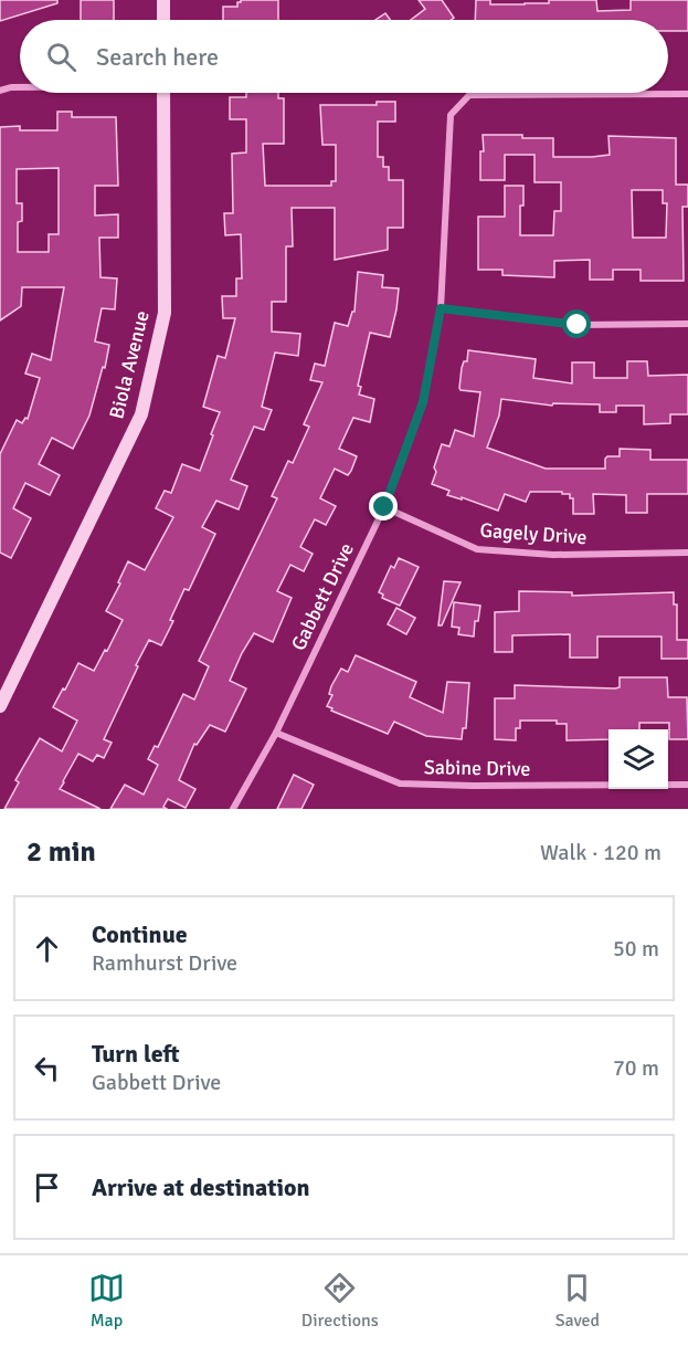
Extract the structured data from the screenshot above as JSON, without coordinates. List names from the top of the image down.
{
  "streets": {
    "street": [
      "Biola Avenue",
      "Gagely Drive",
      "Gabbett Drive",
      "Sabine Drive"
    ]
  },
  "crossings": [
    ["Gagely Drive", "Gabbett Drive"],
    ["Gabbett Drive", "Sabine Drive"]
  ],
  "page": {
    "search": "Search here",
    "heading": ["2 min", "Walk · 120 m"],
    "list": [
      ["Continue", "Ramhurst Drive", "50 m"],
      ["Turn left", "Gabbett Drive", "70 m"],
      "Arrive at destination"
    ],
    "nav": ["Map", "Directions", "Saved"]
  }
}
